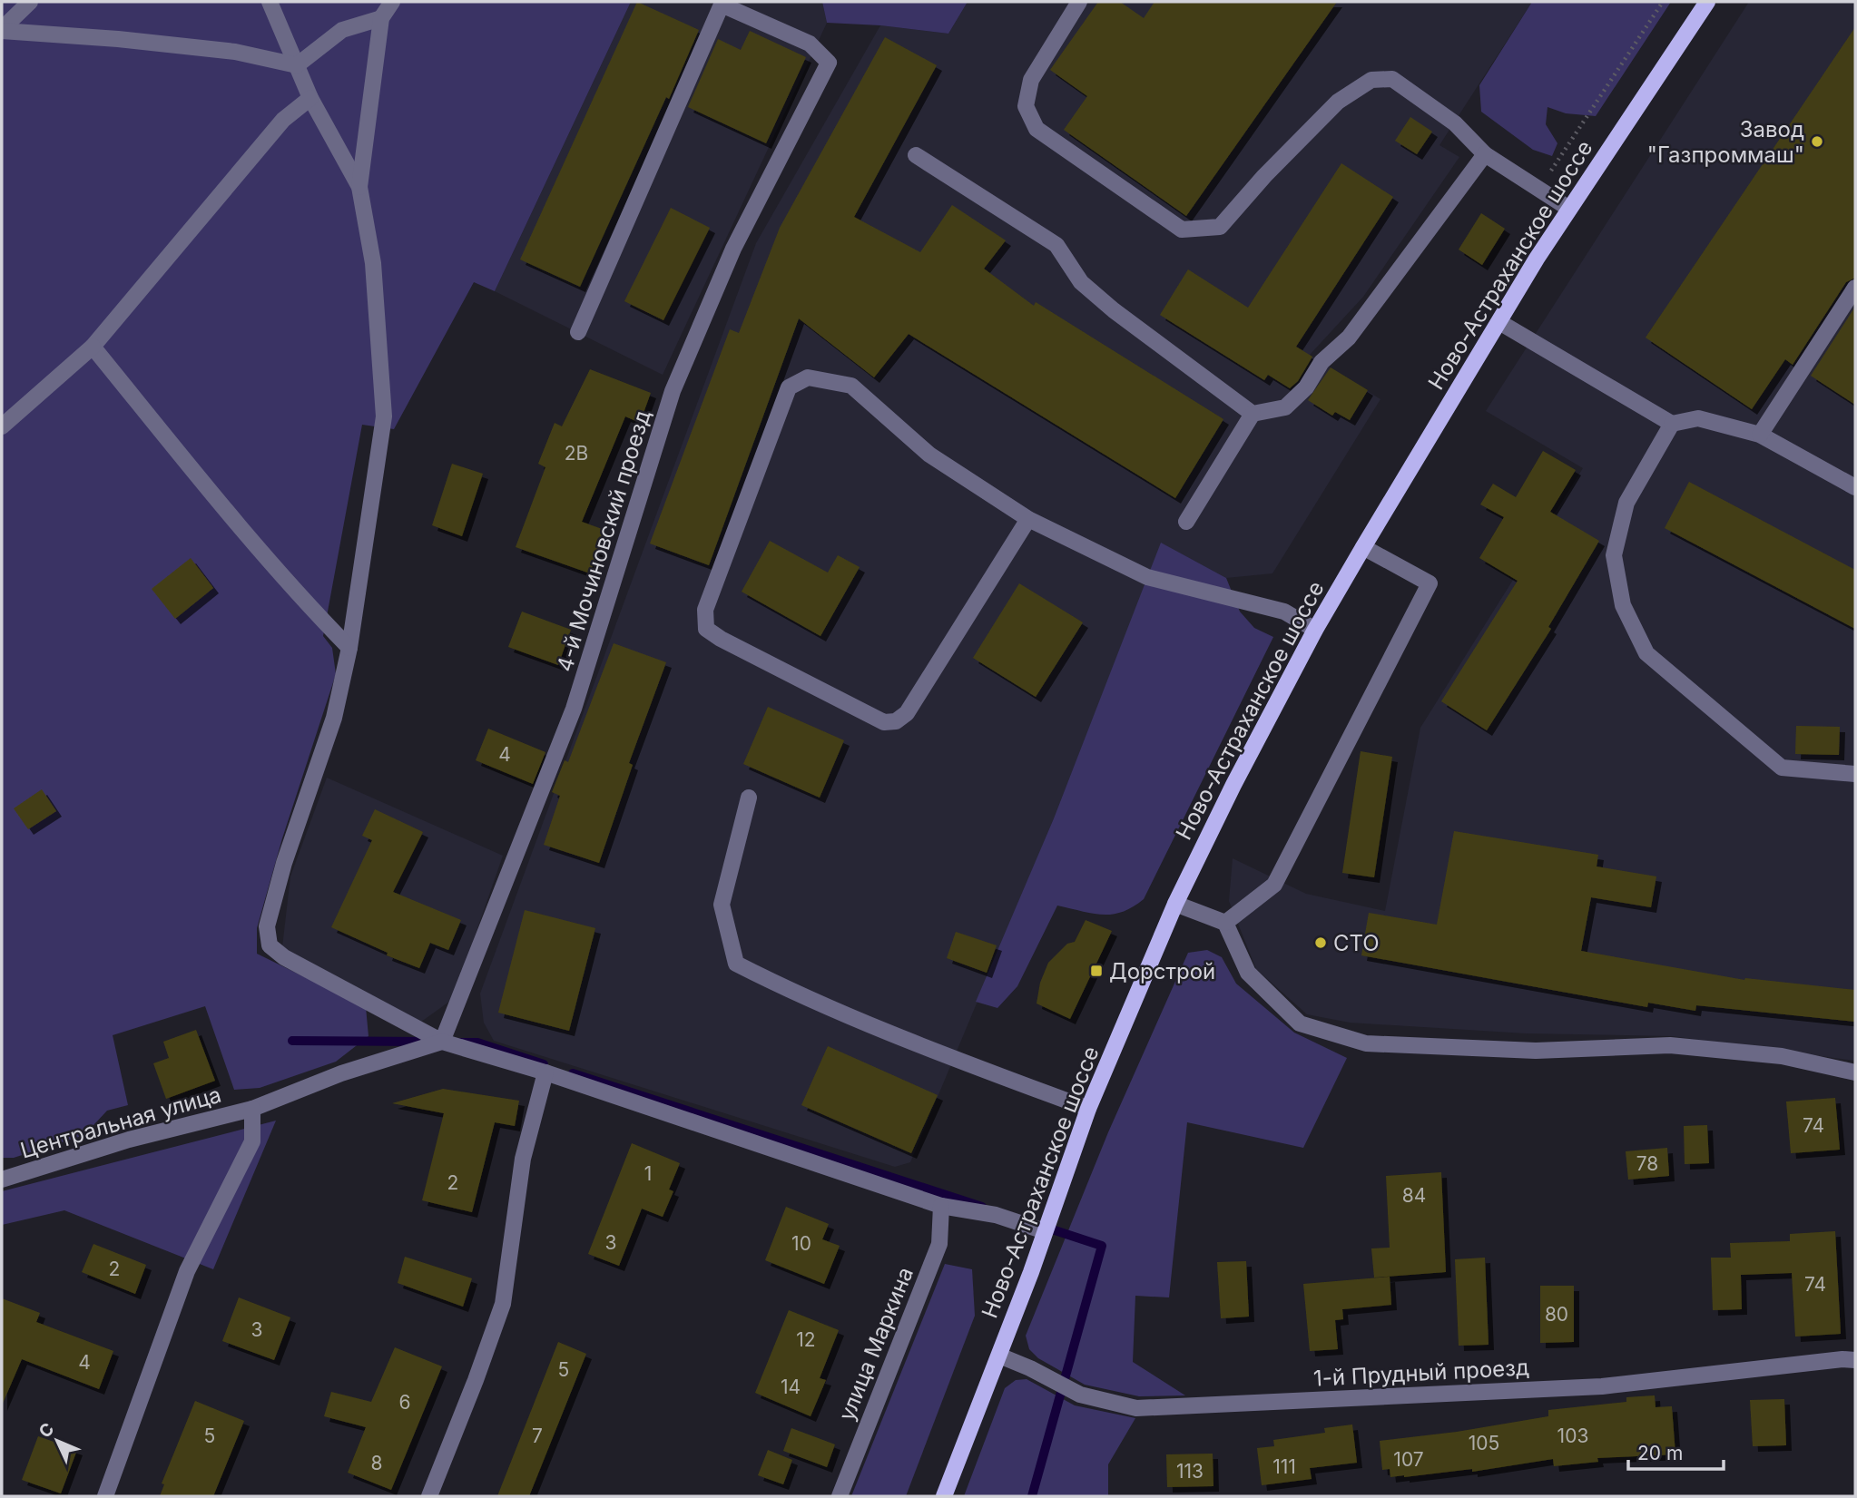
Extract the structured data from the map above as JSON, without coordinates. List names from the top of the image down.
{
  "streets": {
    "main road": ["Ново-Астраханское шоссе"],
    "street": [
      "4-й Мочиновский проезд",
      "Центральная улица",
      "улица Маркина",
      "1-й Прудный проезд"
    ]
  },
  "crossings": [
    ["Ново-Астраханское шоссе", "1-й Прудный проезд"],
    ["4-й Мочиновский проезд", "Центральная улица"]
  ],
  "places": {
    "other": ["Завод \"Газпроммаш\"", "СТО"],
    "transit": ["Дорстрой"]
  },
  "house_numbers": [
    "2В",
    "4",
    "74",
    "78",
    "1",
    "2",
    "84",
    "3",
    "10",
    "2",
    "74",
    "80",
    "3",
    "12",
    "4",
    "5",
    "14",
    "6",
    "5",
    "7",
    "103",
    "105",
    "107",
    "8",
    "111",
    "113"
  ],
  "scale_bar": "20 m",
  "north": "top left"
}
